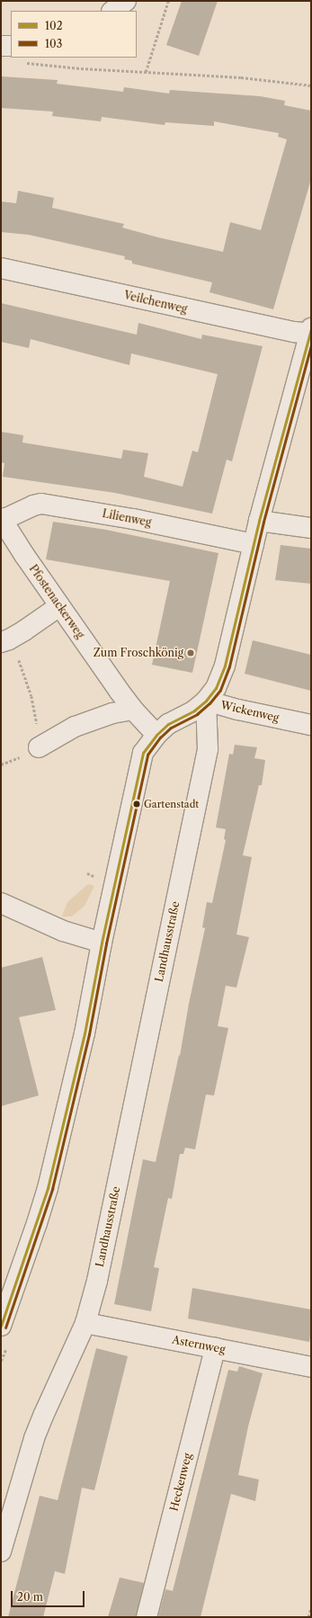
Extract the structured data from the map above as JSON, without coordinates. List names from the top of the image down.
{
  "streets": {
    "street": [
      "Veilchenweg",
      "Lilienweg",
      "Pfostenackerweg",
      "Wickenweg",
      "Landhausstraße",
      "Asternweg",
      "Heckenweg"
    ]
  },
  "crossings": [
    ["Lilienweg", "Pfostenackerweg"],
    ["Pfostenackerweg", "Wickenweg"],
    ["Wickenweg", "Landhausstraße"],
    ["Landhausstraße", "Asternweg"],
    ["Asternweg", "Heckenweg"]
  ],
  "places": ["Zum Froschkönig", "Gartenstadt"],
  "lines": ["transit line 102", "transit line 103"],
  "legend": ["102", "103"],
  "scale_bar": "20 m"
}
